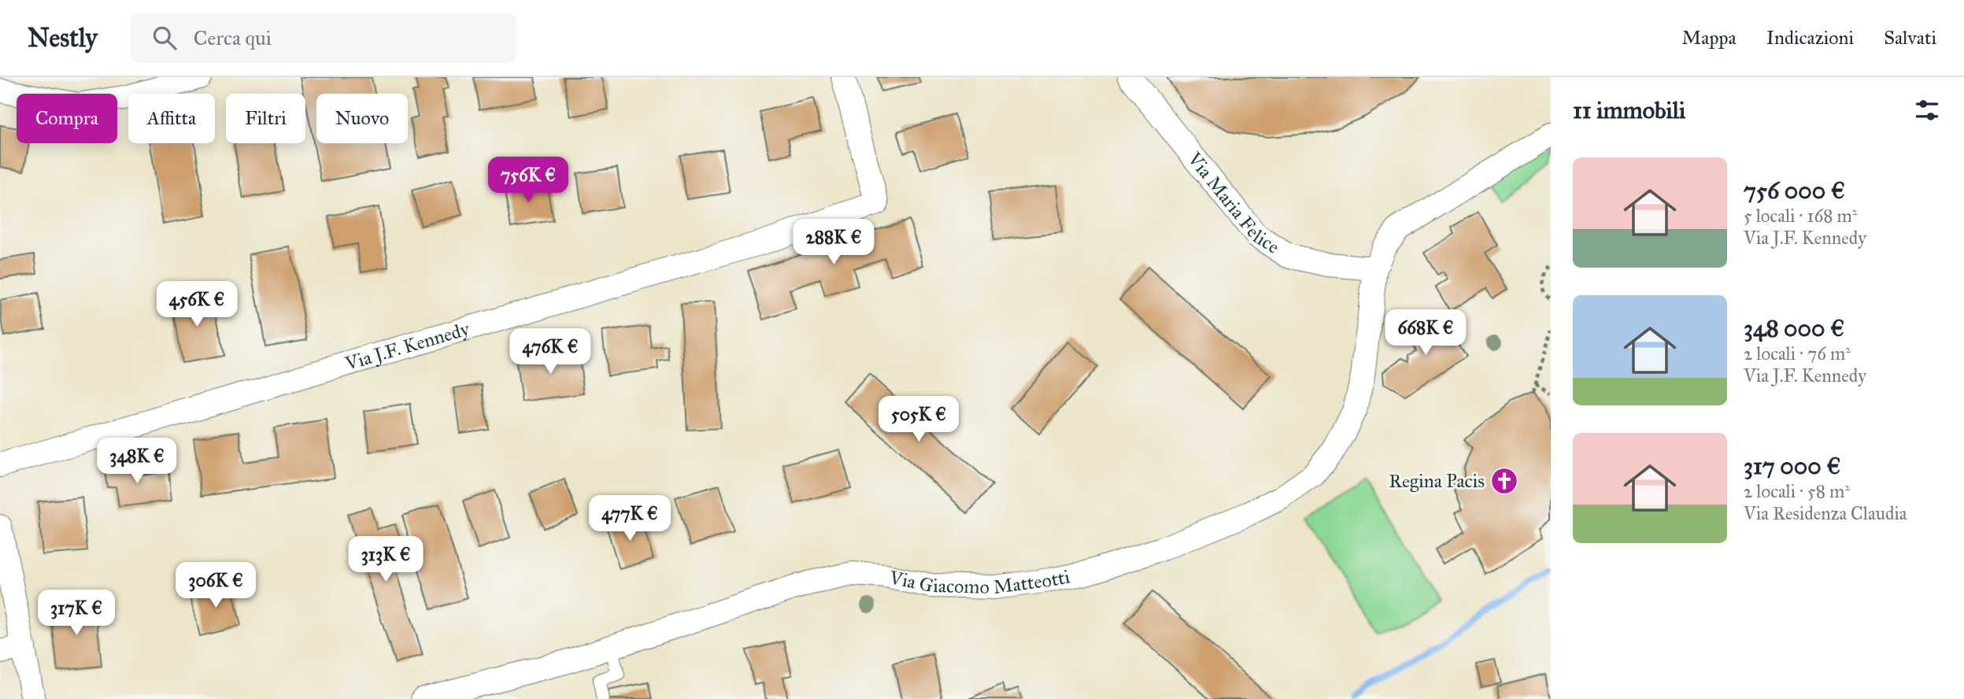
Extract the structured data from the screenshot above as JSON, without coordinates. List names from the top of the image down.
{
  "streets": {
    "street": ["Via Maria Felice", "Via J.F. Kennedy", "Via Giacomo Matteotti"]
  },
  "crossings": [
    ["Via Maria Felice", "Via Giacomo Matteotti"]
  ],
  "places": {
    "church": ["Regina Pacis"]
  },
  "page": {
    "header": "Nestly",
    "search": "Cerca qui",
    "nav": ["Mappa", "Indicazioni", "Salvati"],
    "heading": "11 immobili",
    "chip": [
      "Compra",
      "Affitta",
      "Filtri",
      "Nuovo"
    ],
    "list": [
      {
        "name": "756 000 €",
        "note": "5 locali · 168 m² · Via J.F. Kennedy"
      },
      {
        "name": "348 000 €",
        "note": "2 locali · 76 m² · Via J.F. Kennedy"
      },
      {
        "name": "317 000 €",
        "note": "2 locali · 58 m² · Via Residenza Claudia"
      }
    ],
    "price": [
      "756K €",
      "288K €",
      "456K €",
      "668K €",
      "476K €",
      "505K €",
      "348K €",
      "477K €",
      "313K €",
      "306K €",
      "317K €"
    ]
  }
}
